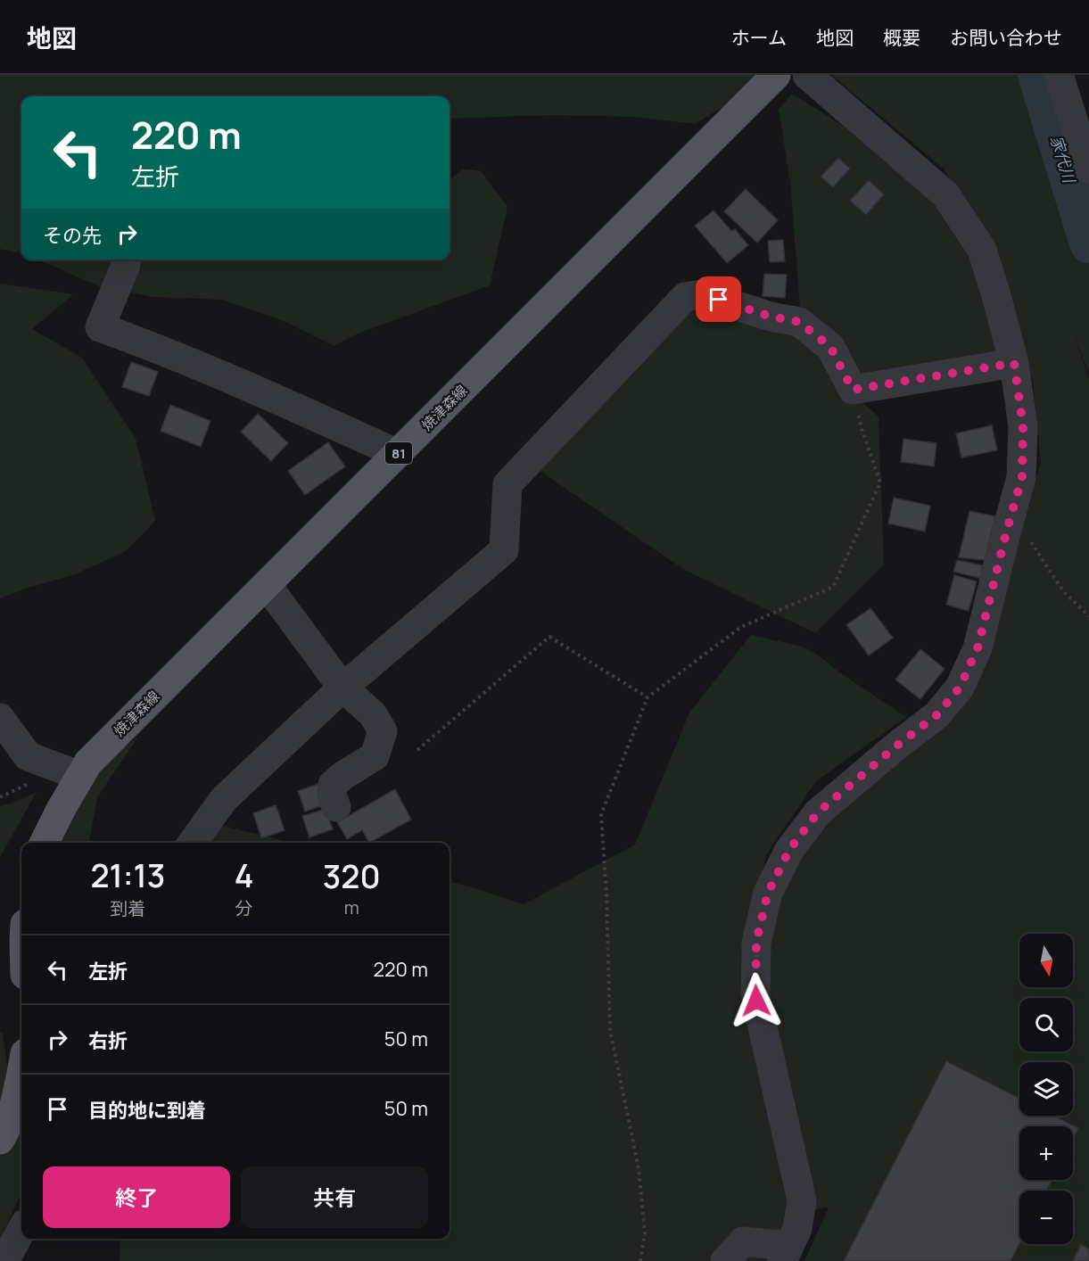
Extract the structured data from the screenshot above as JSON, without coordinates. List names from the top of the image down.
{
  "streets": {
    "main road": ["焼津森線", "81"]
  },
  "water": ["家代川"],
  "north": "bottom",
  "page": {
    "header": "地図",
    "nav": [
      "ホーム",
      "地図",
      "概要",
      "お問い合わせ"
    ],
    "turn": ["220 m", "左折"],
    "then": "その先",
    "eta": [
      "21:13",
      "到着",
      "4",
      "分",
      "320",
      "m"
    ],
    "map_buttons": ["+", "−"],
    "list": [
      {
        "name": "左折",
        "value": "220 m"
      },
      {
        "name": "右折",
        "value": "50 m"
      },
      {
        "name": "目的地に到着",
        "value": "50 m"
      }
    ],
    "buttons": ["終了", "共有"]
  }
}
